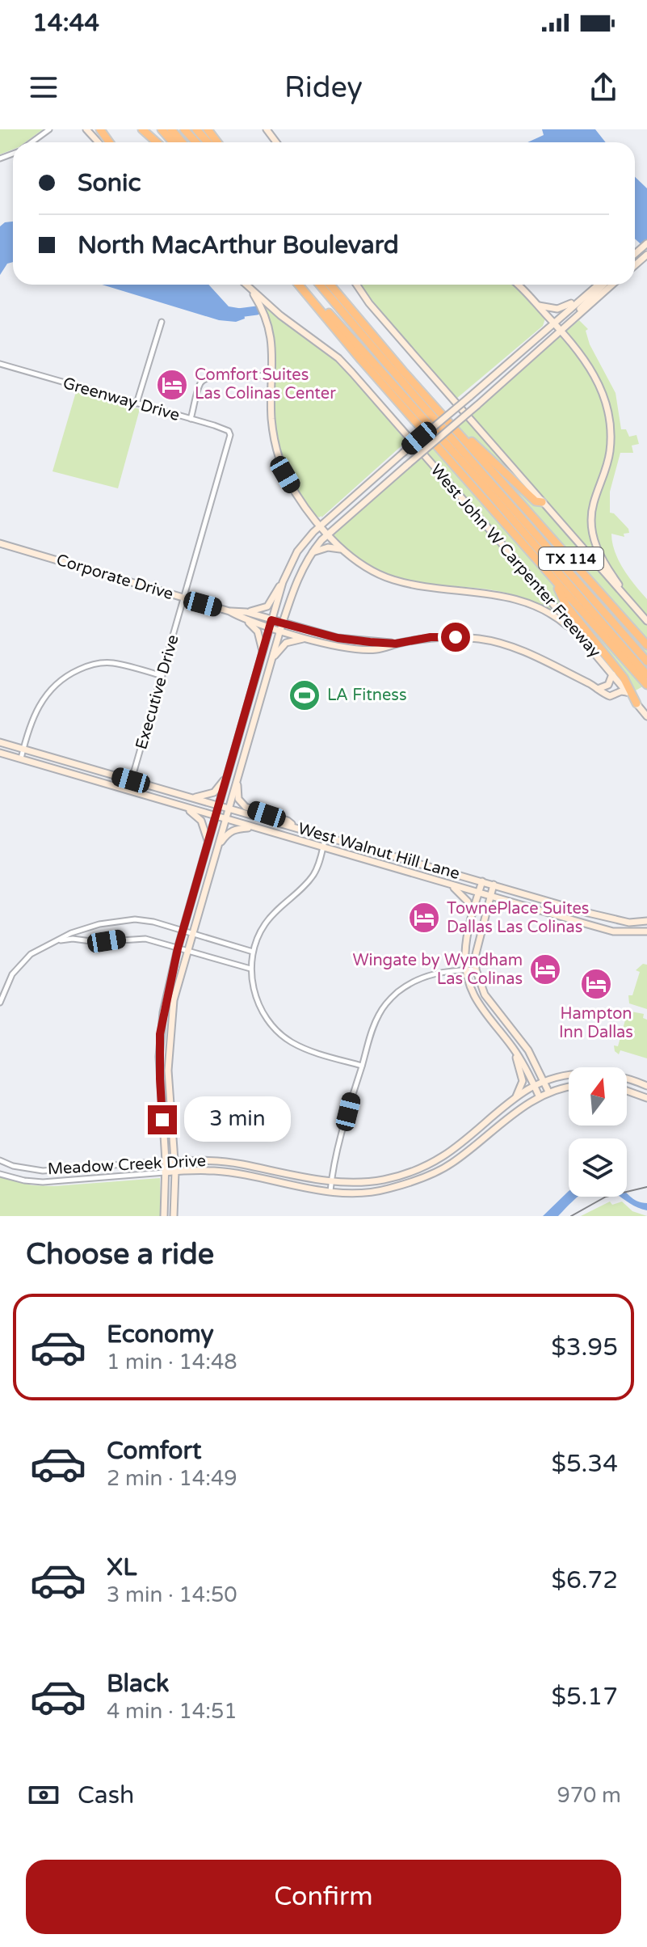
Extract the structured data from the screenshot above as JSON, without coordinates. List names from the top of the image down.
{
  "streets": {
    "highway": ["TX 114", "West John W Carpenter Freeway"],
    "main road": ["Corporate Drive", "West Walnut Hill Lane", "Meadow Creek Drive"],
    "street": ["Greenway Drive", "Executive Drive"]
  },
  "crossings": [
    ["Greenway Drive", "Executive Drive"],
    ["West John W Carpenter Freeway", "Corporate Drive"],
    ["Corporate Drive", "Executive Drive"],
    ["Executive Drive", "West Walnut Hill Lane"]
  ],
  "places": {
    "hotel": [
      "Comfort Suites Las Colinas Center",
      "TownePlace Suites Dallas Las Colinas",
      "Wingate by Wyndham Las Colinas",
      "Hampton Inn Dallas"
    ],
    "sports": ["LA Fitness"]
  },
  "north": "top",
  "page": {
    "status": "14:44",
    "header": "Ridey",
    "banner": ["Sonic", "North MacArthur Boulevard"],
    "bubble": "3 min",
    "heading": "Choose a ride",
    "list": [
      {
        "name": "Economy",
        "note": "1 min · 14:48",
        "value": "$3.95"
      },
      {
        "name": "Comfort",
        "note": "2 min · 14:49",
        "value": "$5.34"
      },
      {
        "name": "XL",
        "note": "3 min · 14:50",
        "value": "$6.72"
      },
      {
        "name": "Black",
        "note": "4 min · 14:51",
        "value": "$5.17"
      }
    ],
    "pay": ["Cash", "970 m"],
    "buttons": "Confirm"
  }
}
